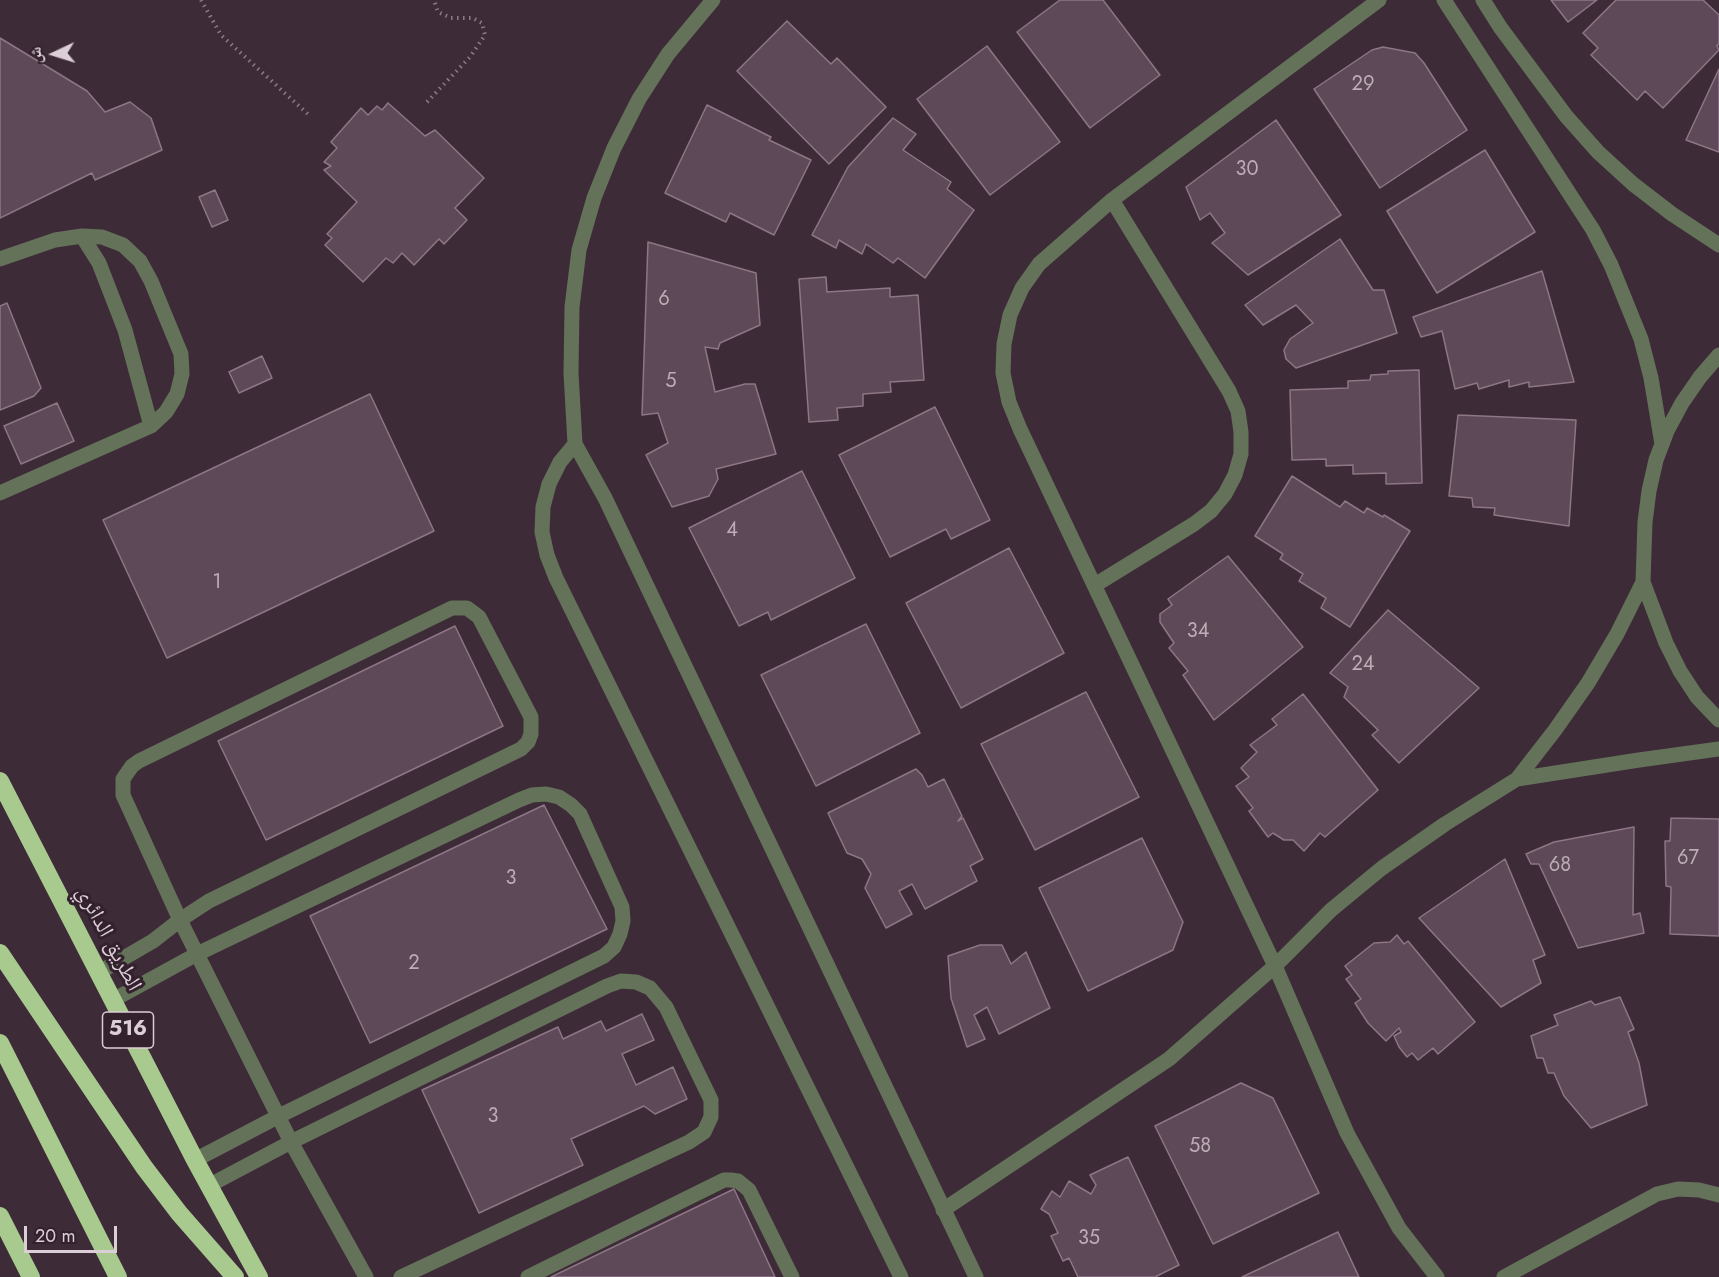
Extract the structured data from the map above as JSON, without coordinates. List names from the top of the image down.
{
  "streets": {
    "highway": ["الطريق الدائري", "516"]
  },
  "house_numbers": [
    "29",
    "30",
    "6",
    "5",
    "4",
    "1",
    "34",
    "24",
    "67",
    "68",
    "3",
    "2",
    "3",
    "58",
    "35"
  ],
  "scale_bar": "20 m",
  "north": "left"
}
